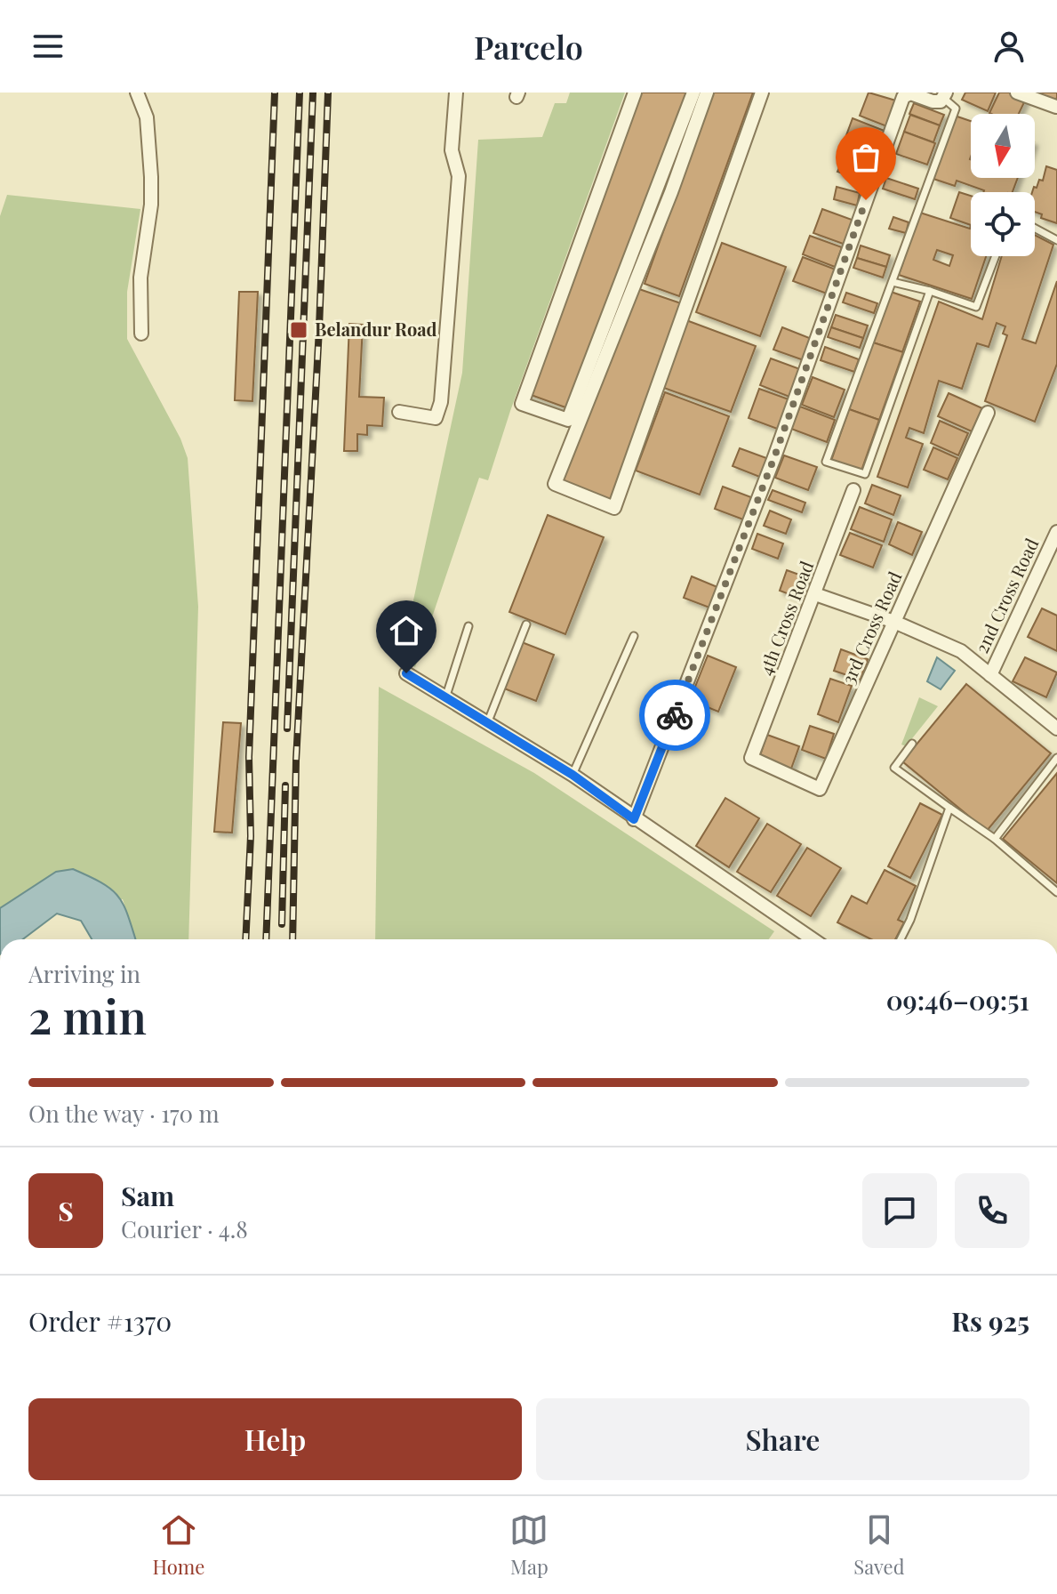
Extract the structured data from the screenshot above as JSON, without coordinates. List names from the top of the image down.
{
  "streets": {
    "street": ["2nd Cross Road", "4th Cross Road", "3rd Cross Road"]
  },
  "crossings": [
    ["4th Cross Road", "3rd Cross Road"]
  ],
  "places": {
    "transit": ["Belandur Road"]
  },
  "north": "bottom",
  "page": {
    "header": "Parcelo",
    "heading": ["2 min", "Arriving in", "09:46–09:51"],
    "panel": [
      "Sam",
      "Courier · 4.8",
      "Order #1370",
      "Rs 925"
    ],
    "bar": "On the way · 170 m",
    "round": "S",
    "buttons": ["Help", "Share"],
    "tabs": ["Home", "Map", "Saved"]
  }
}
